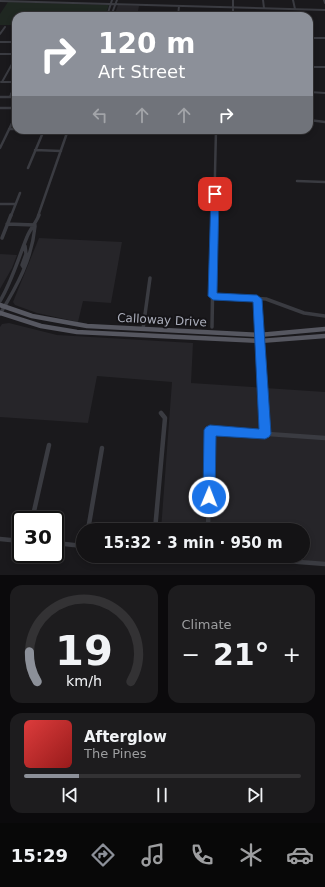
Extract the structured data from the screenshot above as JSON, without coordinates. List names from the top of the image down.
{
  "streets": {
    "main road": ["Calloway Drive"]
  },
  "page": {
    "turn": ["120 m", "Art Street"],
    "limit": "30",
    "trip": "15:32 · 3 min · 950 m",
    "tile": "Climate",
    "heat": ["−", "21°", "+"],
    "song": ["Afterglow", "The Pines"],
    "tabs": "15:29",
    "gauge": ["19", "km/h"]
  }
}
